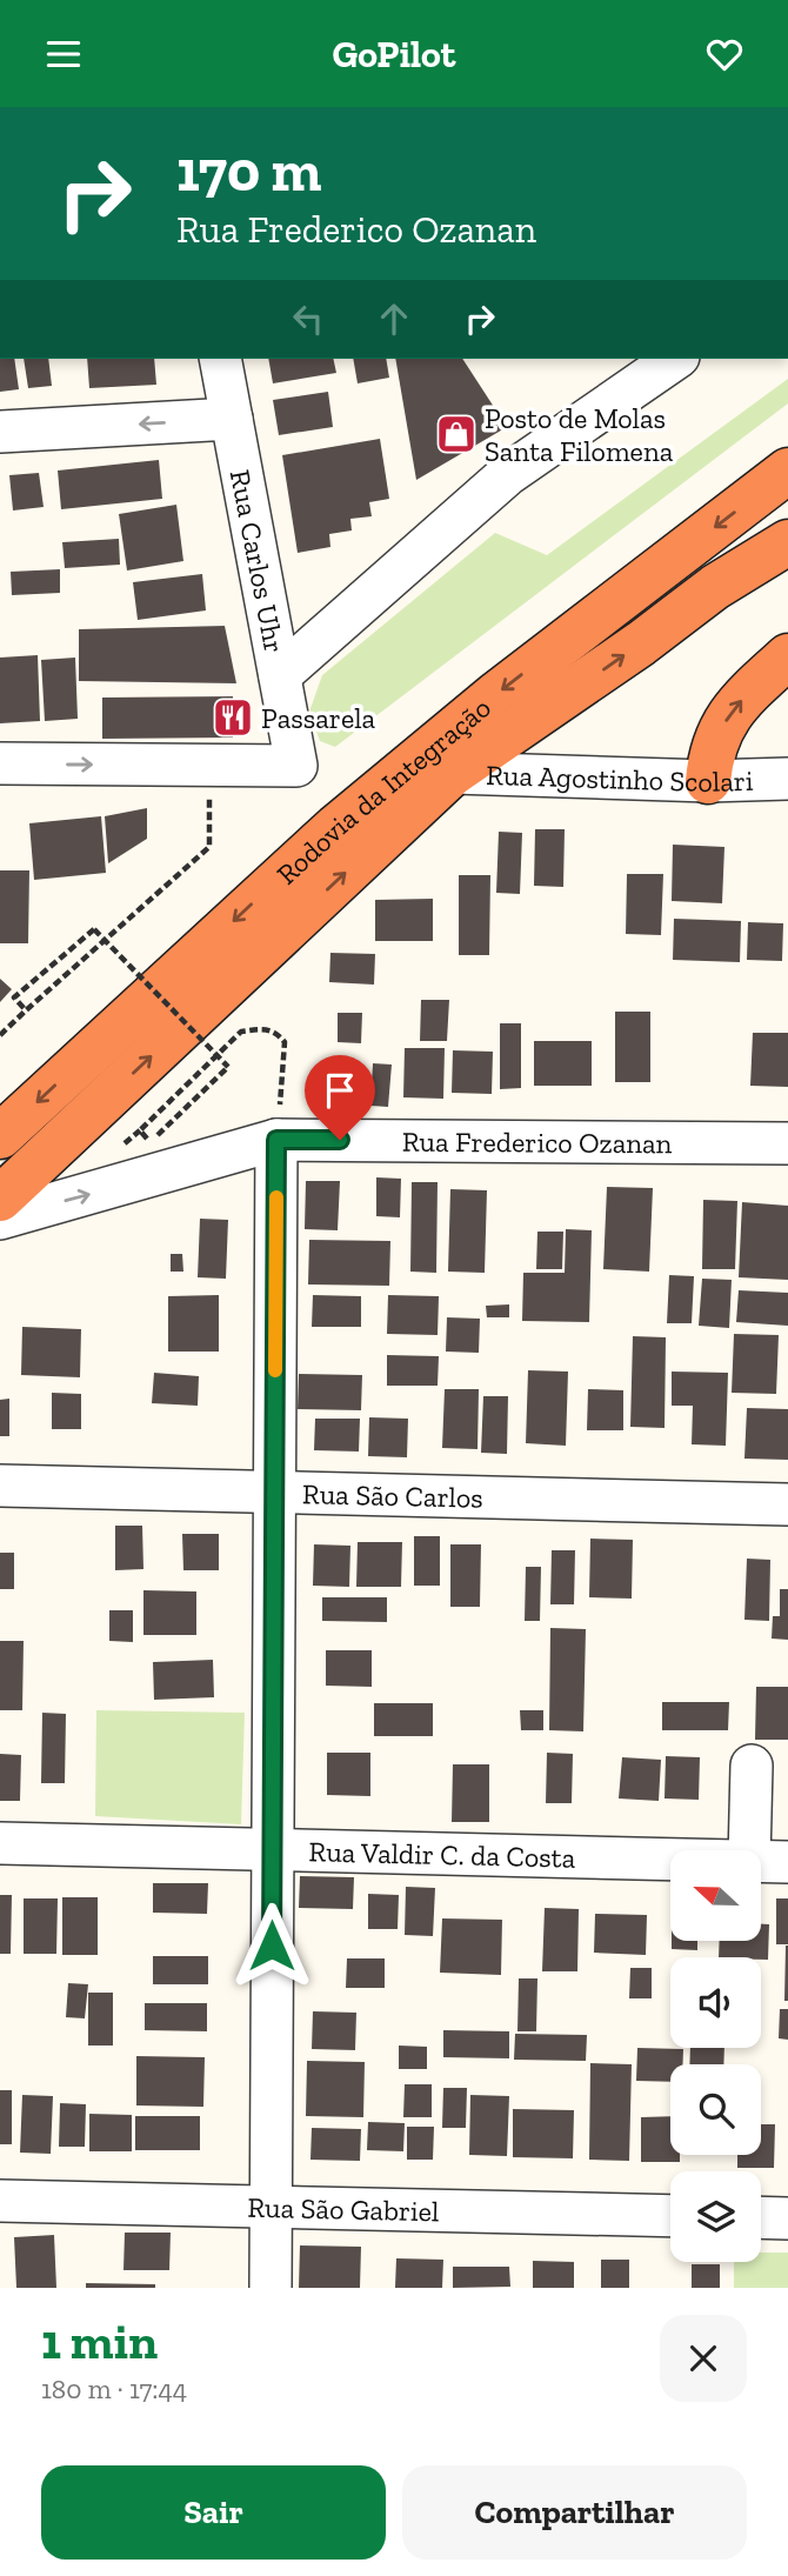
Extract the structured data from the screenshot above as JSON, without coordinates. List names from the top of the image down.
{
  "streets": {
    "highway": ["Rodovia da Integração"],
    "street": [
      "Rua Carlos Uhr",
      "Rua Agostinho Scolari",
      "Rua Frederico Ozanan",
      "Rua São Carlos",
      "Rua Valdir C. da Costa",
      "Rua São Gabriel"
    ]
  },
  "crossings": [
    ["Rua Agostinho Scolari", "Rodovia da Integração"]
  ],
  "one_way": ["Rua Frederico Ozanan"],
  "places": {
    "shop": ["Posto de Molas Santa Filomena"],
    "restaurant": ["Passarela"]
  },
  "north": "left",
  "page": {
    "header": "GoPilot",
    "turn": ["170 m", "Rua Frederico Ozanan"],
    "heading": ["1 min", "180 m · 17:44"],
    "buttons": ["Sair", "Compartilhar"]
  }
}
